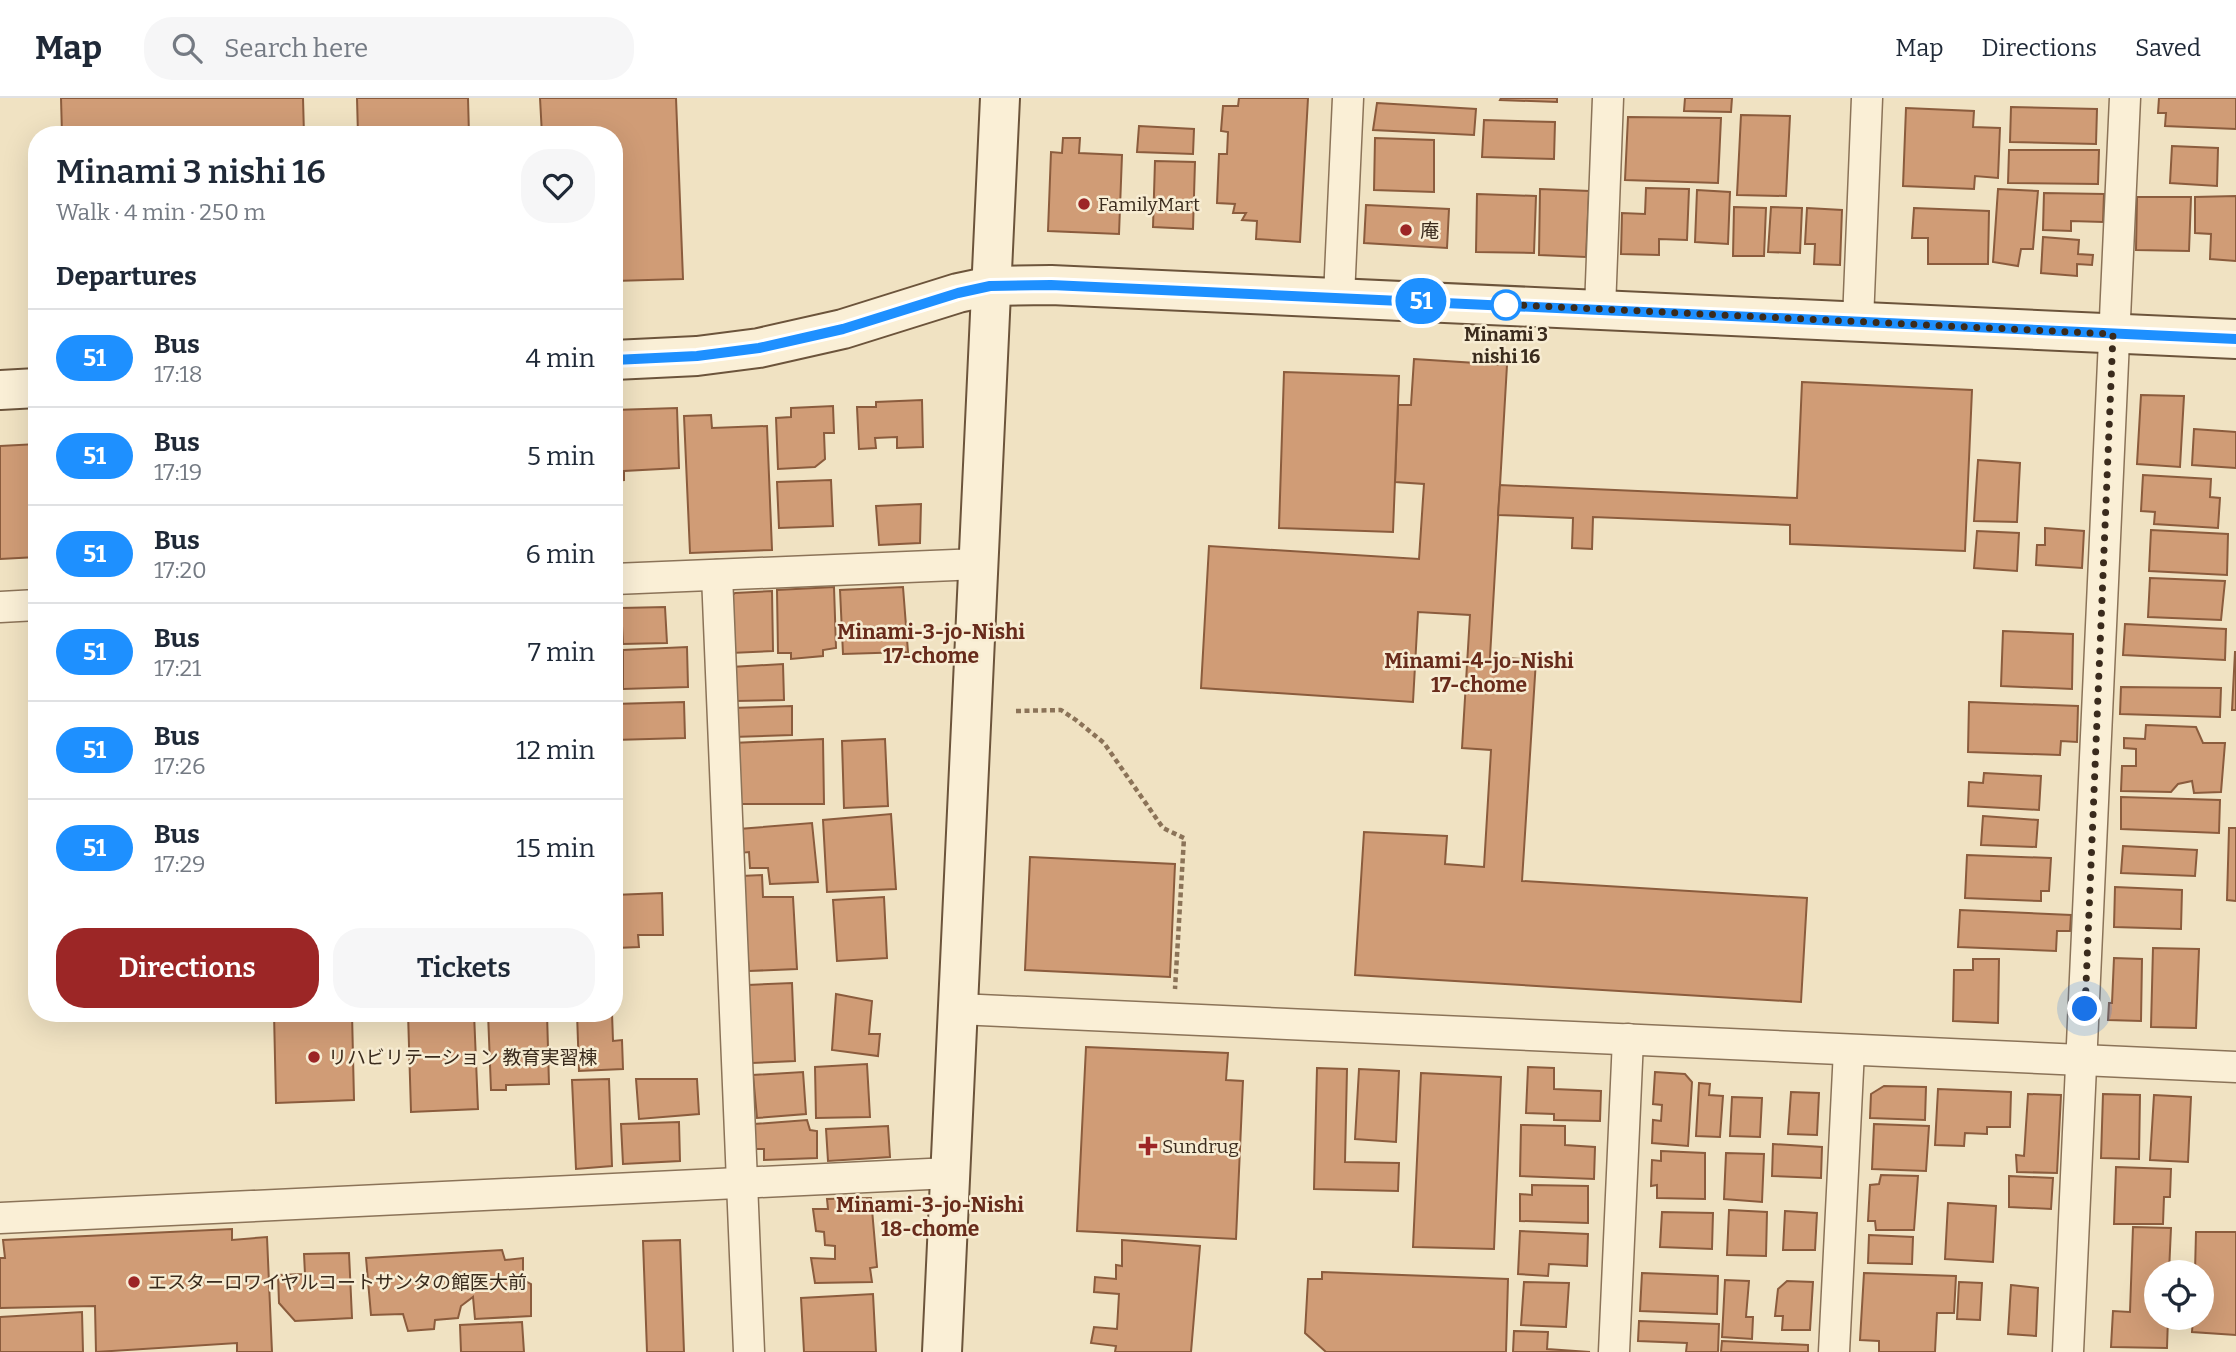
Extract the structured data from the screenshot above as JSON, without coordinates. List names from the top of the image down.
{
  "districts": ["Minami-3-jo-Nishi 17-chome", "Minami-4-jo-Nishi 17-chome", "Minami-3-jo-Nishi 18-chome"],
  "places": {
    "other": [
      "FamilyMart",
      "庵",
      "Minami 3 nishi 16",
      "リハビリテーション 教育実習棟",
      "エスターロワイヤルコートサンタの館医大前"
    ],
    "health": ["Sundrug"]
  },
  "lines": ["bus line 51"],
  "page": {
    "header": "Map",
    "search": "Search here",
    "nav": ["Map", "Directions", "Saved"],
    "on_map": "51",
    "heading": [
      ["Minami 3 nishi 16", "Walk · 4 min · 250 m"],
      "Departures"
    ],
    "list": [
      {
        "mark": "51",
        "name": "Bus",
        "note": "17:18",
        "value": "4 min"
      },
      {
        "mark": "51",
        "name": "Bus",
        "note": "17:19",
        "value": "5 min"
      },
      {
        "mark": "51",
        "name": "Bus",
        "note": "17:20",
        "value": "6 min"
      },
      {
        "mark": "51",
        "name": "Bus",
        "note": "17:21",
        "value": "7 min"
      },
      {
        "mark": "51",
        "name": "Bus",
        "note": "17:26",
        "value": "12 min"
      },
      {
        "mark": "51",
        "name": "Bus",
        "note": "17:29",
        "value": "15 min"
      }
    ],
    "buttons": ["Directions", "Tickets"]
  }
}
